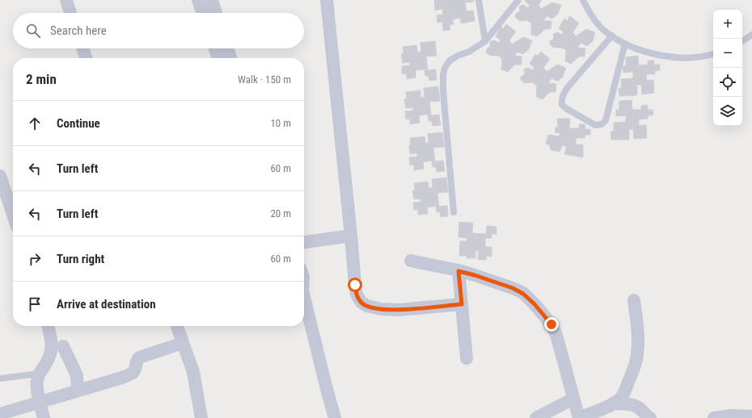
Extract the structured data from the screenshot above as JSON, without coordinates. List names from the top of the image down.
{
  "page": {
    "map_buttons": ["+", "−"],
    "search": "Search here",
    "heading": ["2 min", "Walk · 150 m"],
    "list": [
      ["Continue", "10 m"],
      ["Turn left", "60 m"],
      ["Turn left", "20 m"],
      ["Turn right", "60 m"],
      "Arrive at destination"
    ]
  }
}
